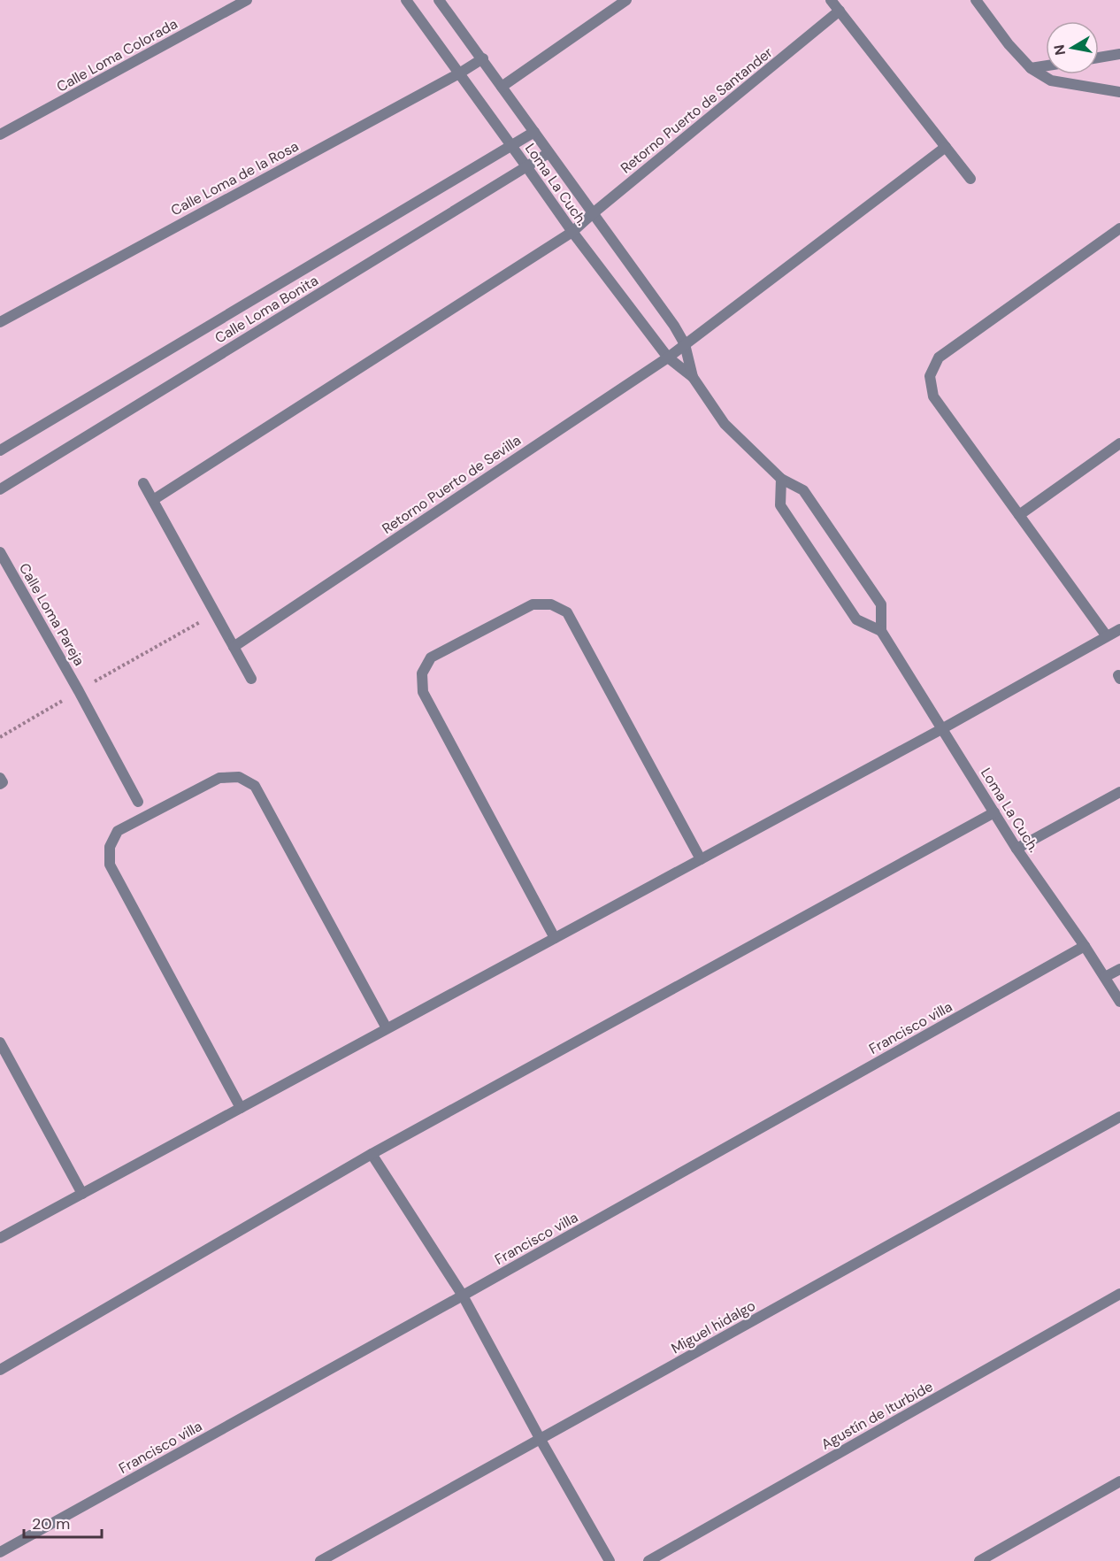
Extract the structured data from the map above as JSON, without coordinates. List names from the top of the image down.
{
  "streets": {
    "street": [
      "Calle Loma Colorada",
      "Retorno Puerto de Santander",
      "Calle Loma de la Rosa",
      "Loma La Cuch.",
      "Calle Loma Bonita",
      "Retorno Puerto de Sevilla",
      "Calle Loma Pareja",
      "Francisco villa",
      "Miguel hidalgo",
      "Agustín de Iturbide"
    ]
  },
  "crossings": [
    ["Retorno Puerto de Santander", "Loma La Cuch."],
    ["Calle Loma de la Rosa", "Loma La Cuch."],
    ["Loma La Cuch.", "Calle Loma Bonita"],
    ["Loma La Cuch.", "Retorno Puerto de Sevilla"],
    ["Loma La Cuch.", "Francisco villa"]
  ],
  "scale_bar": "20 m",
  "north": "left"
}
